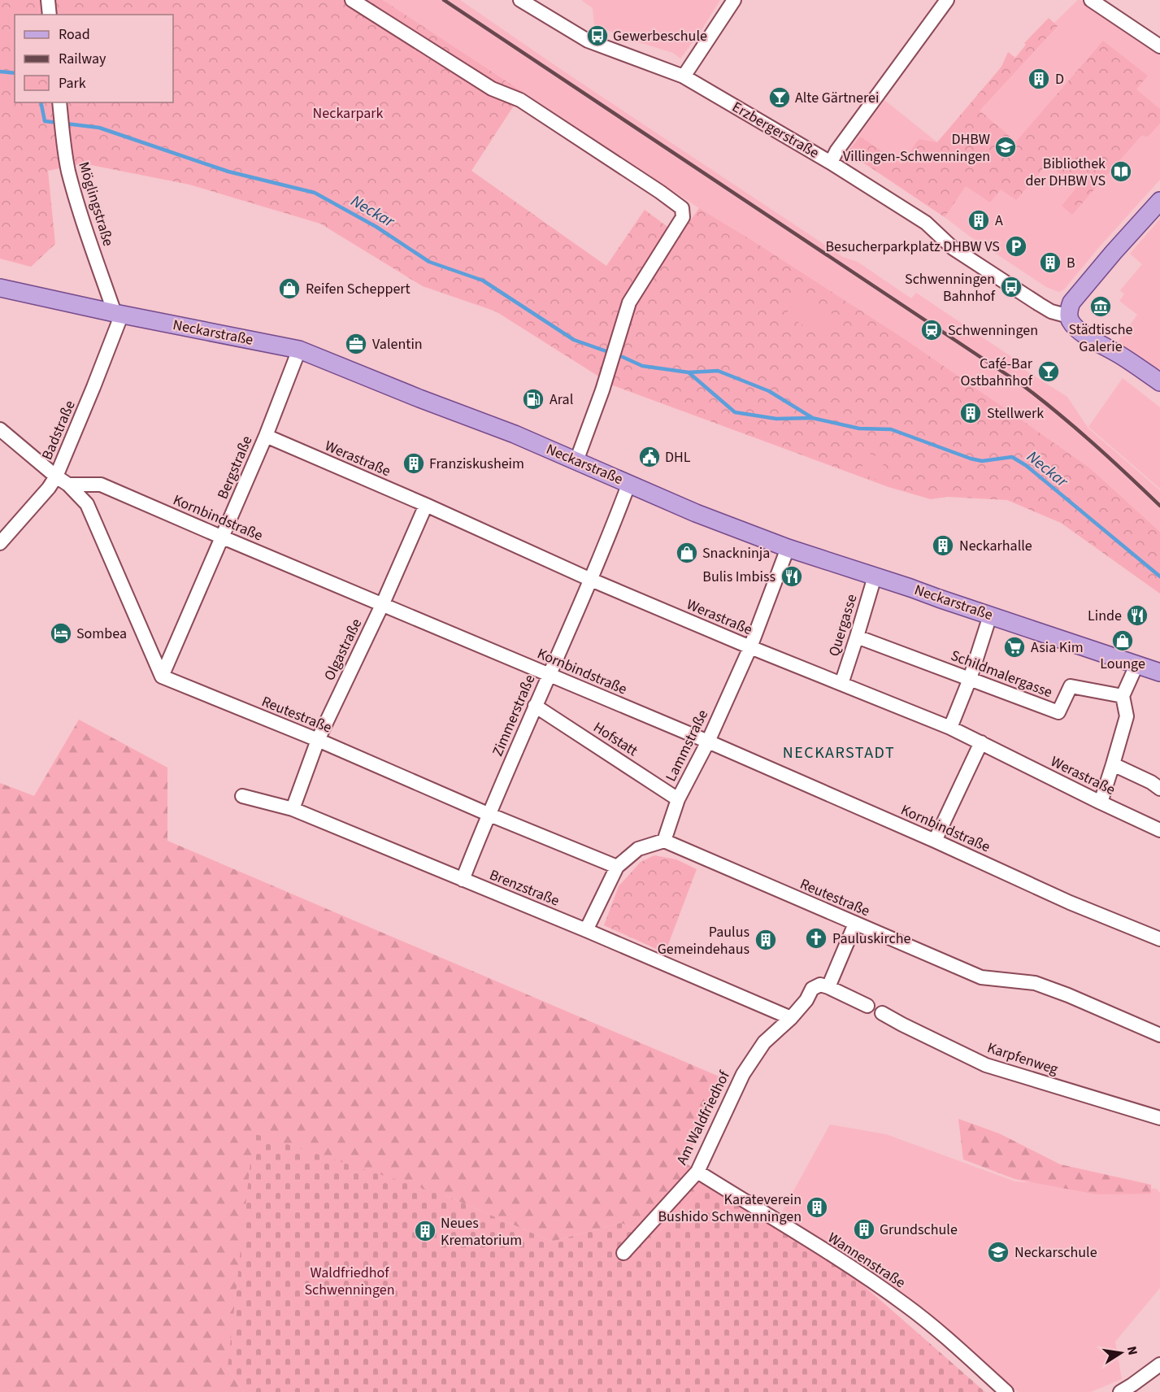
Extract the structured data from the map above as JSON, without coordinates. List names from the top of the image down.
{
  "streets": {
    "main road": ["Erzbergerstraße", "Neckarstraße"],
    "street": [
      "Möglingstraße",
      "Badstraße",
      "Werastraße",
      "Bergstraße",
      "Kornbindstraße",
      "Quergasse",
      "Olgastraße",
      "Schildmalergasse",
      "Reutestraße",
      "Zimmerstraße",
      "Hofstatt",
      "Lammstraße",
      "Brenzstraße",
      "Karpfenweg",
      "Am Waldfriedhof",
      "Wannenstraße"
    ]
  },
  "crossings": [
    ["Möglingstraße", "Neckarstraße"],
    ["Möglingstraße", "Badstraße"],
    ["Neckarstraße", "Badstraße"],
    ["Neckarstraße", "Bergstraße"],
    ["Neckarstraße", "Quergasse"],
    ["Neckarstraße", "Zimmerstraße"],
    ["Neckarstraße", "Lammstraße"],
    ["Werastraße", "Bergstraße"],
    ["Werastraße", "Quergasse"],
    ["Werastraße", "Olgastraße"],
    ["Werastraße", "Zimmerstraße"],
    ["Werastraße", "Lammstraße"],
    ["Bergstraße", "Kornbindstraße"],
    ["Bergstraße", "Reutestraße"],
    ["Kornbindstraße", "Olgastraße"],
    ["Kornbindstraße", "Zimmerstraße"],
    ["Kornbindstraße", "Lammstraße"],
    ["Quergasse", "Schildmalergasse"],
    ["Olgastraße", "Reutestraße"],
    ["Olgastraße", "Brenzstraße"],
    ["Reutestraße", "Zimmerstraße"],
    ["Reutestraße", "Lammstraße"],
    ["Zimmerstraße", "Hofstatt"],
    ["Zimmerstraße", "Brenzstraße"],
    ["Hofstatt", "Lammstraße"],
    ["Brenzstraße", "Am Waldfriedhof"],
    ["Am Waldfriedhof", "Wannenstraße"]
  ],
  "districts": ["NECKARSTADT"],
  "water": ["Neckar"],
  "parks": ["Neckarpark", "Waldfriedhof Schwenningen"],
  "places": {
    "bus stop": ["Gewerbeschule", "Schwenningen Bahnhof"],
    "building": [
      "D",
      "A",
      "B",
      "Stellwerk",
      "Franziskusheim",
      "Neckarhalle",
      "Paulus Gemeindehaus",
      "Karateverein Bushido Schwenningen",
      "Grundschule",
      "Neues Krematorium"
    ],
    "bar": ["Alte Gärtnerei", "Café-Bar Ostbahnhof"],
    "school or university": ["DHBW Villingen-Schwenningen", "Neckarschule"],
    "library": ["Bibliothek der DHBW VS"],
    "parking": ["Besucherparkplatz DHBW VS"],
    "shop": ["Reifen Scheppert", "Snackninja", "Lounge"],
    "museum": ["Städtische Galerie"],
    "station": ["Schwenningen"],
    "office": ["Valentin"],
    "fuel station": ["Aral"],
    "public building": ["DHL"],
    "restaurant": ["Bulis Imbiss", "Linde"],
    "hotel": ["Sombea"],
    "supermarket": ["Asia Kim"],
    "church": ["Pauluskirche"]
  },
  "legend": ["Road", "Railway", "Park"],
  "north": "right"
}
